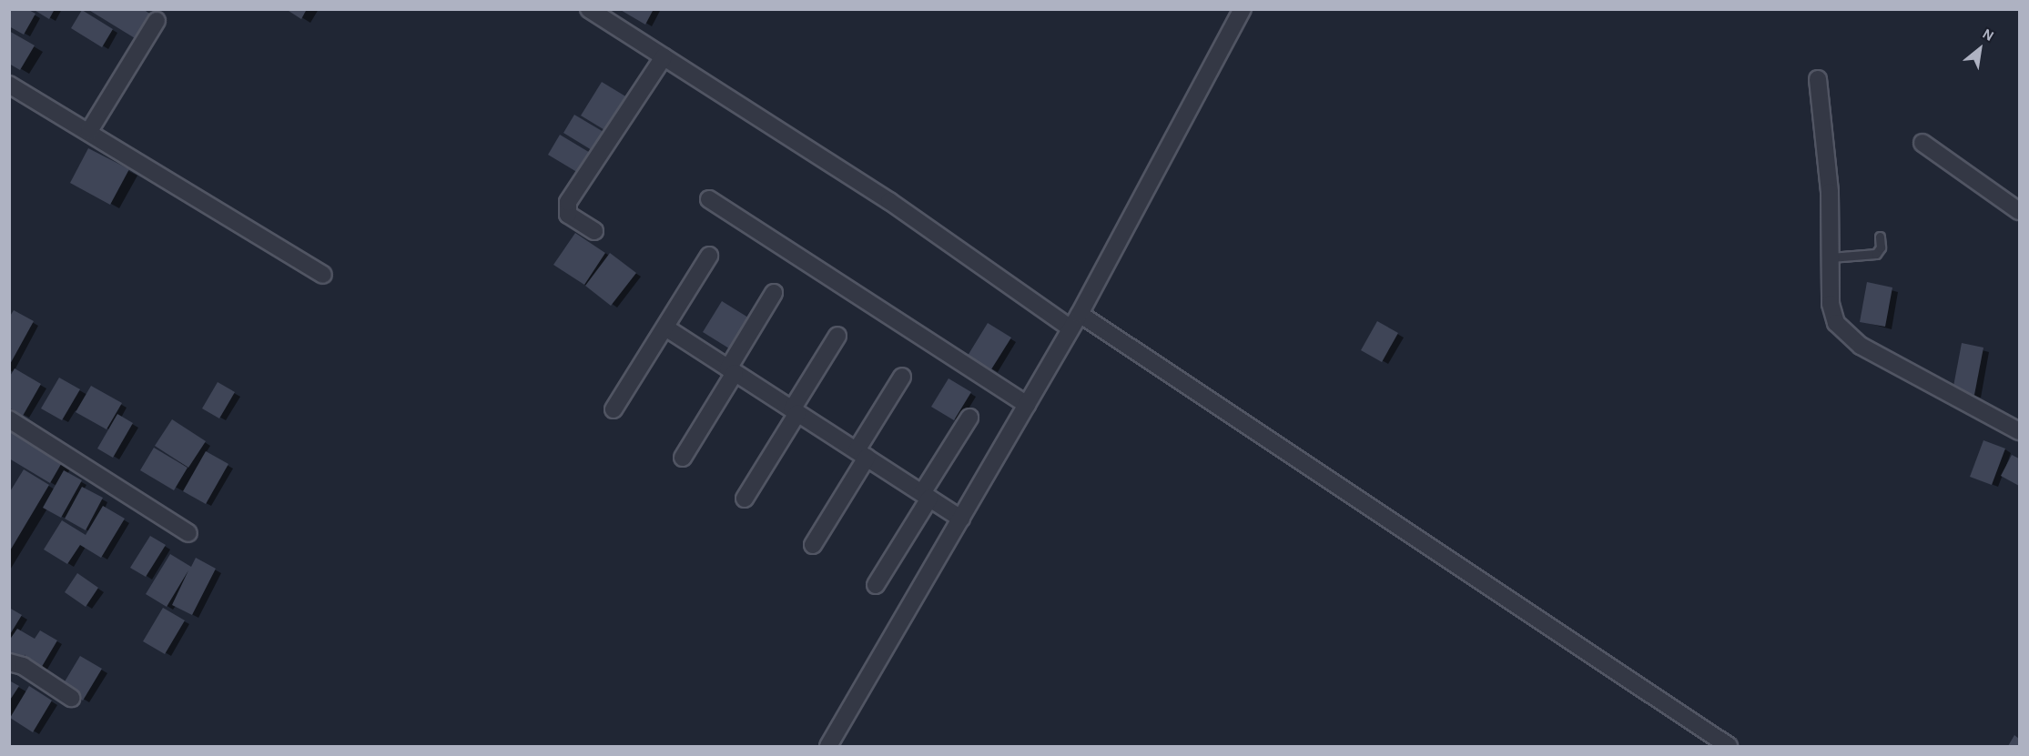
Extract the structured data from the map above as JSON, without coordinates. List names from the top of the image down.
{
  "north": "top right"
}
